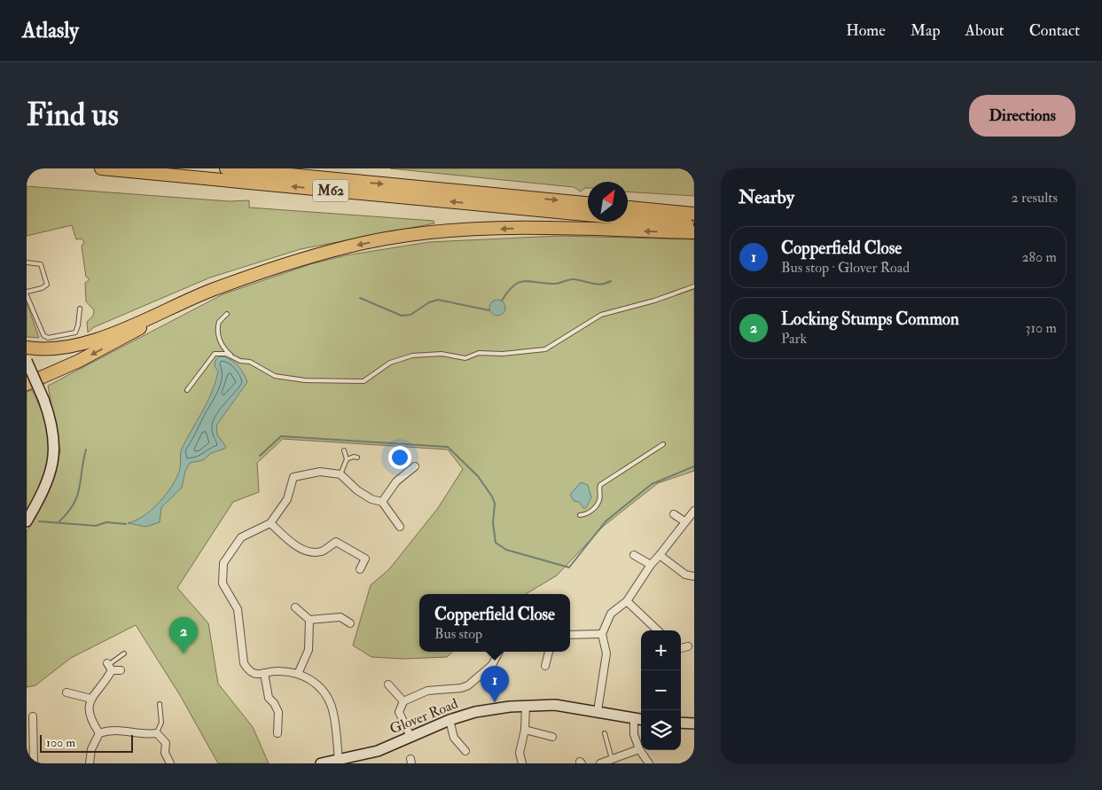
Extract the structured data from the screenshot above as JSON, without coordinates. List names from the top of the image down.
{
  "streets": {
    "highway": ["M62"],
    "street": ["Glover Road"]
  },
  "scale_bar": "100 m",
  "north": "top right",
  "page": {
    "header": "Atlasly",
    "nav": [
      "Home",
      "Map",
      "About",
      "Contact"
    ],
    "buttons": "Directions",
    "title": "Find us",
    "heading": ["Nearby", "2 results"],
    "list": [
      {
        "mark": "1",
        "name": "Copperfield Close",
        "note": "Bus stop · Glover Road",
        "value": "280 m"
      },
      {
        "mark": "2",
        "name": "Locking Stumps Common",
        "note": "Park",
        "value": "310 m"
      }
    ],
    "popup": ["Copperfield Close", "Bus stop"],
    "pins": ["2", "1"],
    "map_buttons": ["+", "−"],
    "scale": "100 m"
  }
}
